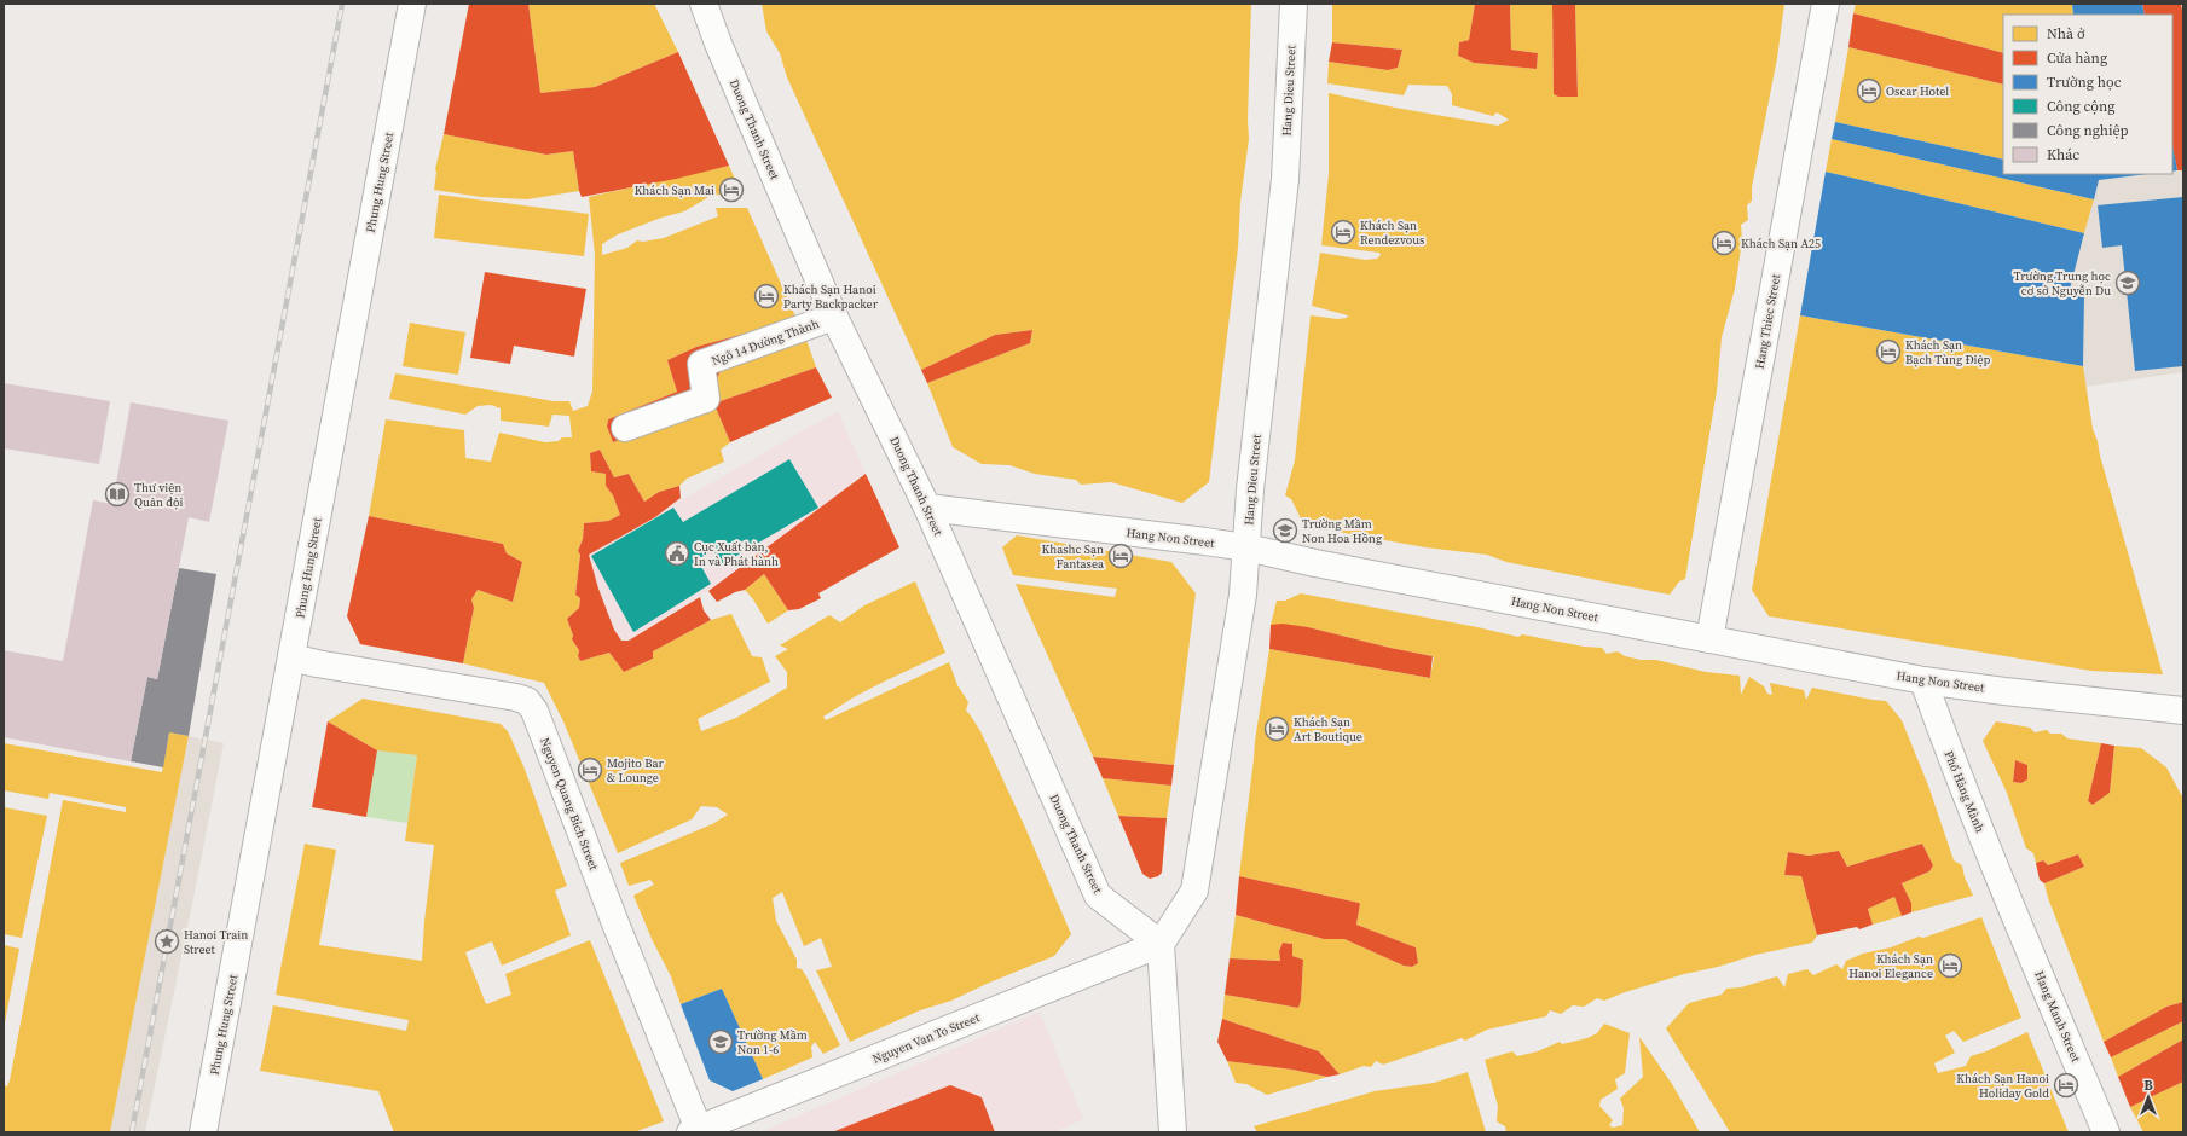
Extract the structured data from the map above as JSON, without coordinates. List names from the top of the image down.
{
  "streets": {
    "street": [
      "Hang Dieu Street",
      "Duong Thanh Street",
      "Phung Hung Street",
      "Hang Thiec Street",
      "Ngõ 14 Đường Thành",
      "Hang Non Street",
      "Nguyen Quang Bich Street",
      "Hang Manh Street",
      "Nguyen Van To Street"
    ]
  },
  "crossings": [
    ["Hang Dieu Street", "Duong Thanh Street"],
    ["Hang Dieu Street", "Hang Non Street"],
    ["Hang Dieu Street", "Nguyen Van To Street"],
    ["Duong Thanh Street", "Ngõ 14 Đường Thành"],
    ["Duong Thanh Street", "Hang Non Street"],
    ["Duong Thanh Street", "Nguyen Van To Street"],
    ["Phung Hung Street", "Nguyen Quang Bich Street"],
    ["Hang Thiec Street", "Hang Non Street"],
    ["Hang Non Street", "Hang Manh Street"],
    ["Nguyen Quang Bich Street", "Nguyen Van To Street"]
  ],
  "places": {
    "hotel": [
      "Oscar Hotel",
      "Khách Sạn Mai",
      "Khách Sạn Rendezvous",
      "Khách Sạn A25",
      "Khách Sạn Hanoi Party Backpacker",
      "Khách Sạn Bạch Tùng Điệp",
      "Khashc Sạn Fantasea",
      "Khách Sạn Art Boutique",
      "Mojito Bar & Lounge",
      "Khách Sạn Hanoi Elegance",
      "Khách Sạn Hanoi Holiday Gold"
    ],
    "school or university": ["Trường Trung học cơ sở Nguyễn Du", "Trường Mầm Non Hoa Hồng", "Trường Mầm Non 1-6"],
    "library": ["Thư viện Quân đội"],
    "public building": ["Cục Xuất bản, In và Phát hành"],
    "place": ["Hanoi Train Street"]
  },
  "legend": [
    "Nhà ở",
    "Cửa hàng",
    "Trường học",
    "Công cộng",
    "Công nghiệp",
    "Khác"
  ],
  "north": "top"
}
